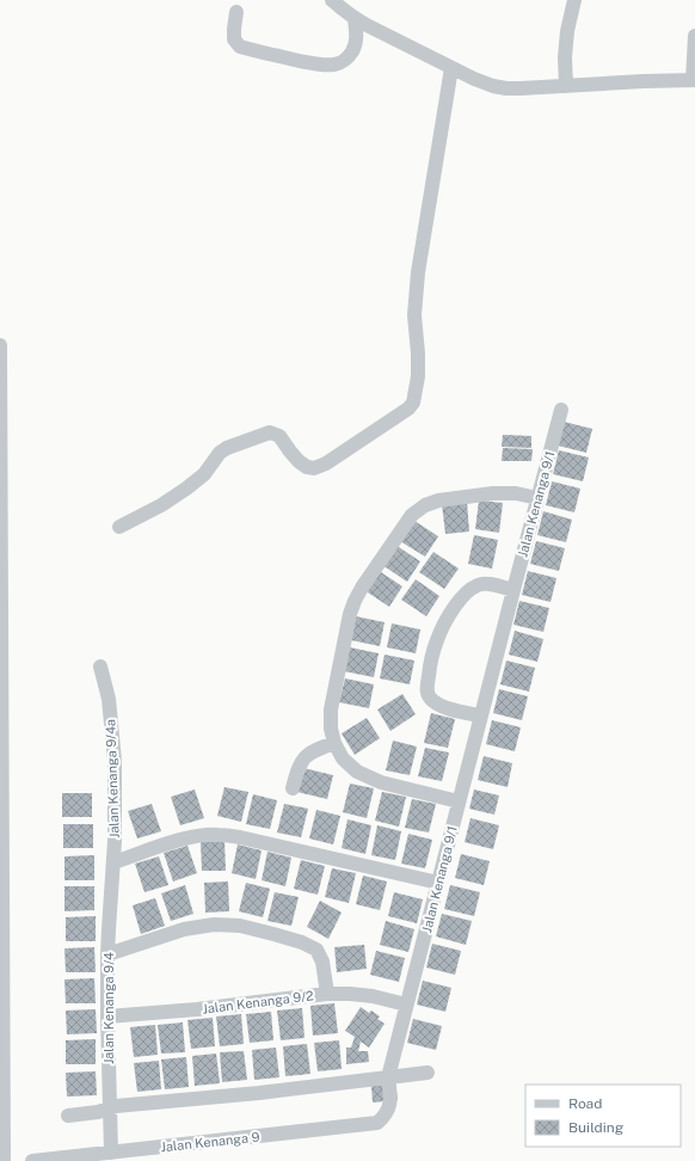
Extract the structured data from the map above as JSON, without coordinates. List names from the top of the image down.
{
  "streets": {
    "street": [
      "Jalan Kenanga 9/1",
      "Jalan Kenanga 9/4a",
      "Jalan Kenanga 9/2",
      "Jalan Kenanga 9/4",
      "Jalan Kenanga 9"
    ]
  },
  "crossings": [
    ["Jalan Kenanga 9/1", "Jalan Kenanga 9/2"],
    ["Jalan Kenanga 9/1", "Jalan Kenanga 9"],
    ["Jalan Kenanga 9/4a", "Jalan Kenanga 9/4"],
    ["Jalan Kenanga 9/2", "Jalan Kenanga 9/4"],
    ["Jalan Kenanga 9/4", "Jalan Kenanga 9"]
  ],
  "legend": ["Road", "Building"]
}
